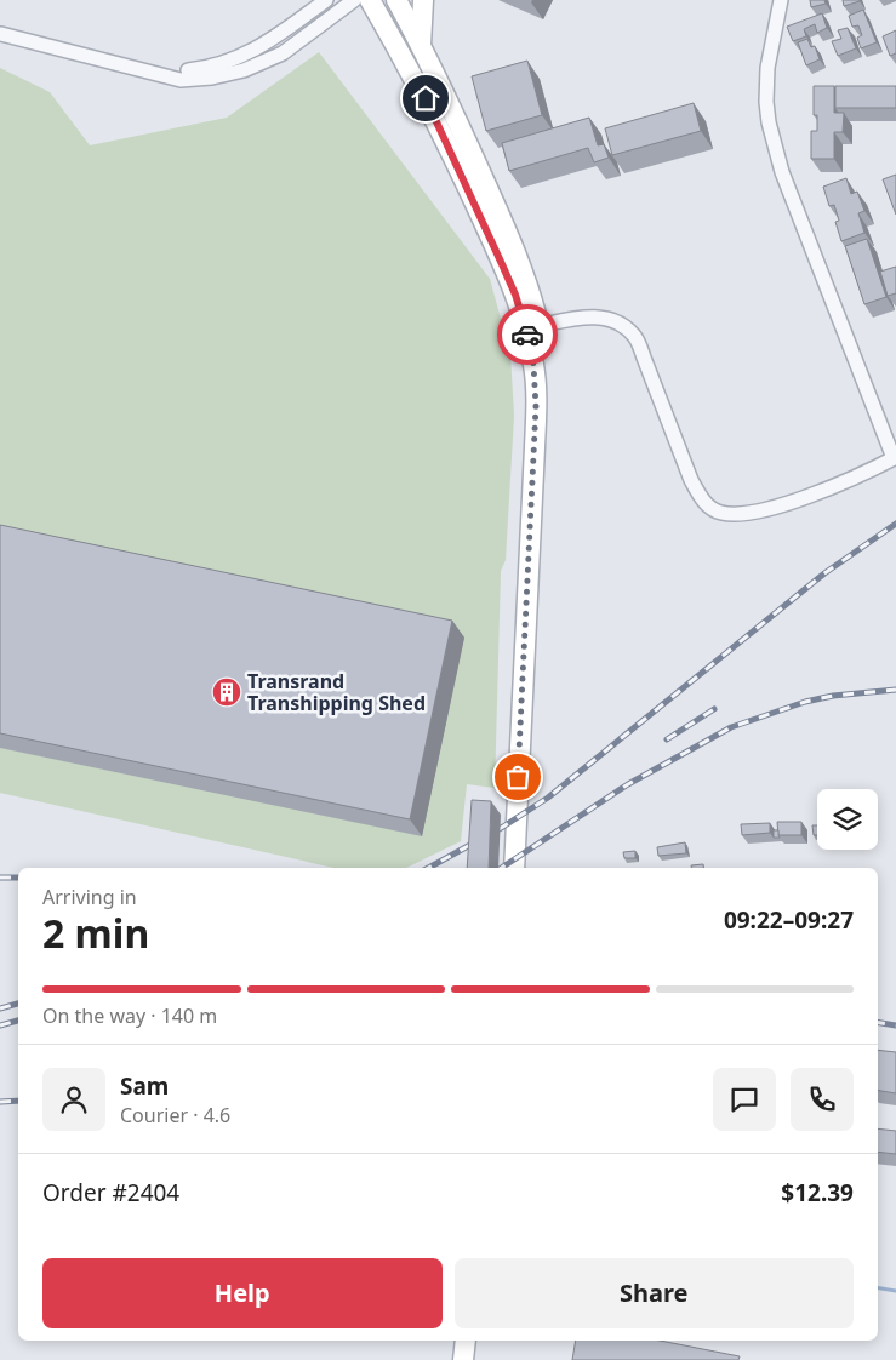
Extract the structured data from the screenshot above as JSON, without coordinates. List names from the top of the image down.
{
  "places": {
    "building": ["Transrand Transhipping Shed"]
  },
  "page": {
    "heading": ["2 min", "Arriving in", "09:22–09:27"],
    "panel": [
      "Sam",
      "Courier · 4.6",
      "Order #2404",
      "$12.39"
    ],
    "bar": "On the way · 140 m",
    "buttons": ["Help", "Share"]
  }
}
